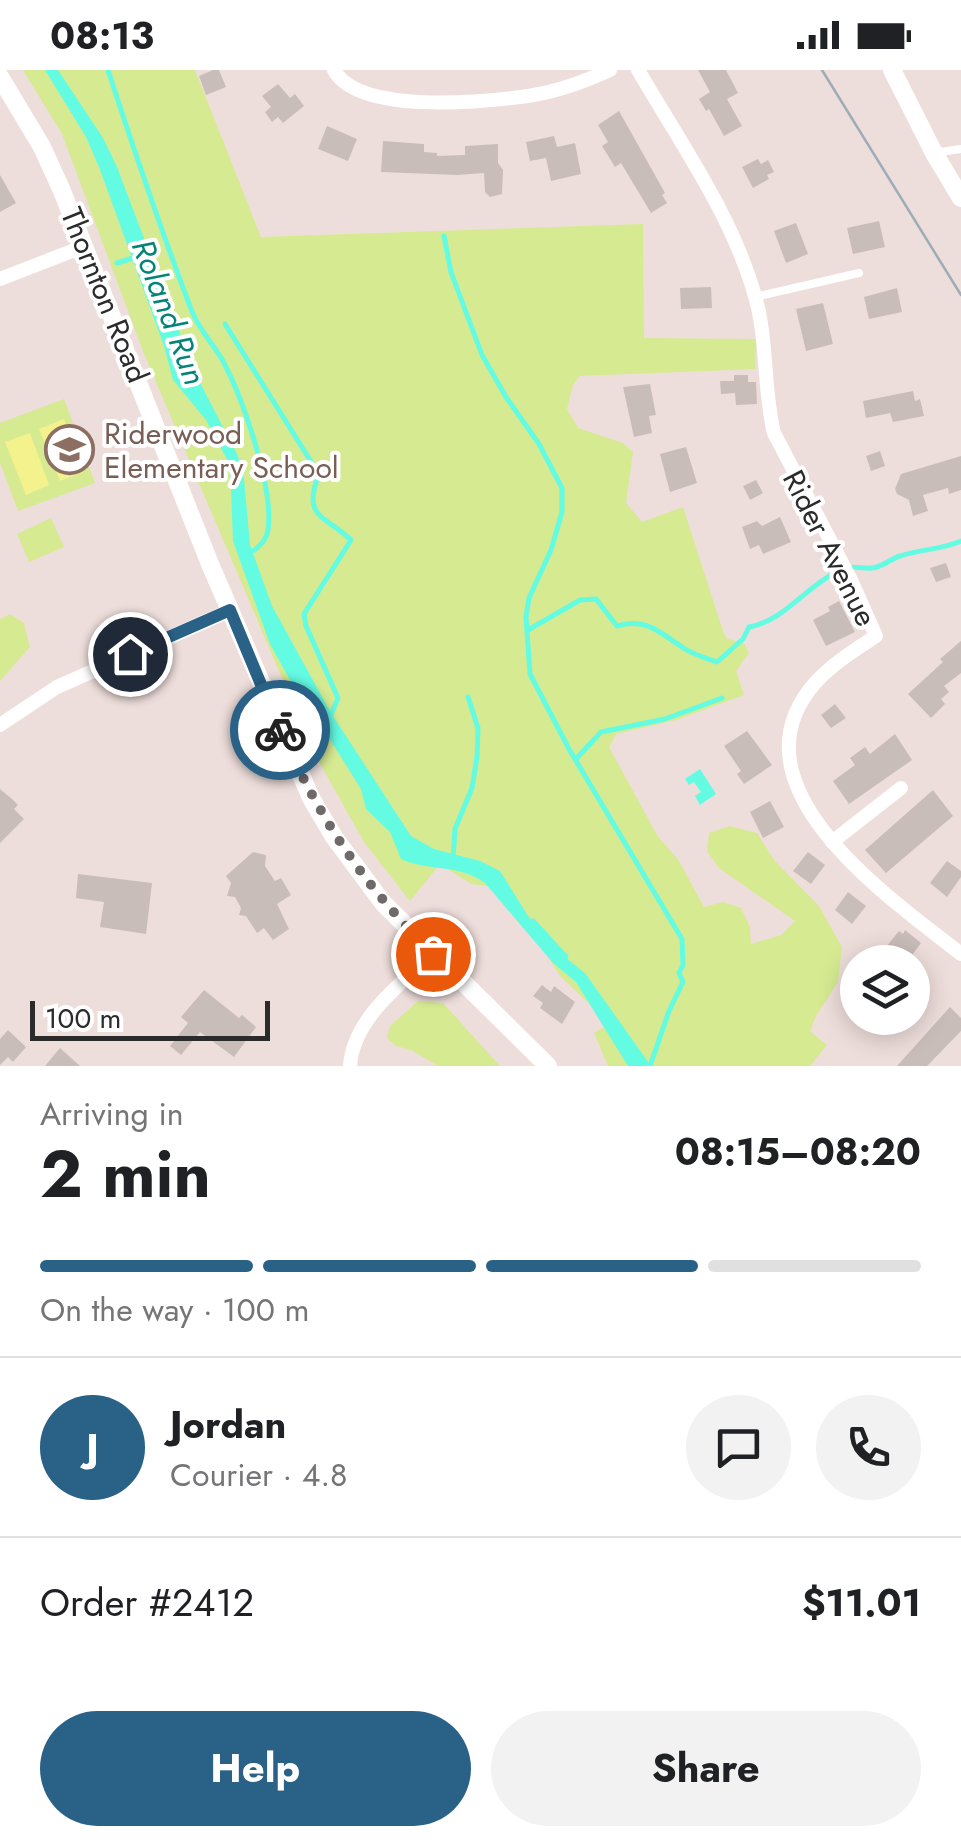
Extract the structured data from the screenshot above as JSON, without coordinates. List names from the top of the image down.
{
  "streets": {
    "street": ["Thornton Road", "Rider Avenue"]
  },
  "water": ["Roland Run"],
  "places": {
    "school or university": ["Riderwood Elementary School"]
  },
  "scale_bar": "100 m",
  "page": {
    "status": "08:13",
    "scale": "100 m",
    "heading": ["2 min", "Arriving in", "08:15–08:20"],
    "panel": [
      "Jordan",
      "Courier · 4.8",
      "Order #2412",
      "$11.01"
    ],
    "bar": "On the way · 100 m",
    "round": "J",
    "buttons": ["Help", "Share"]
  }
}
